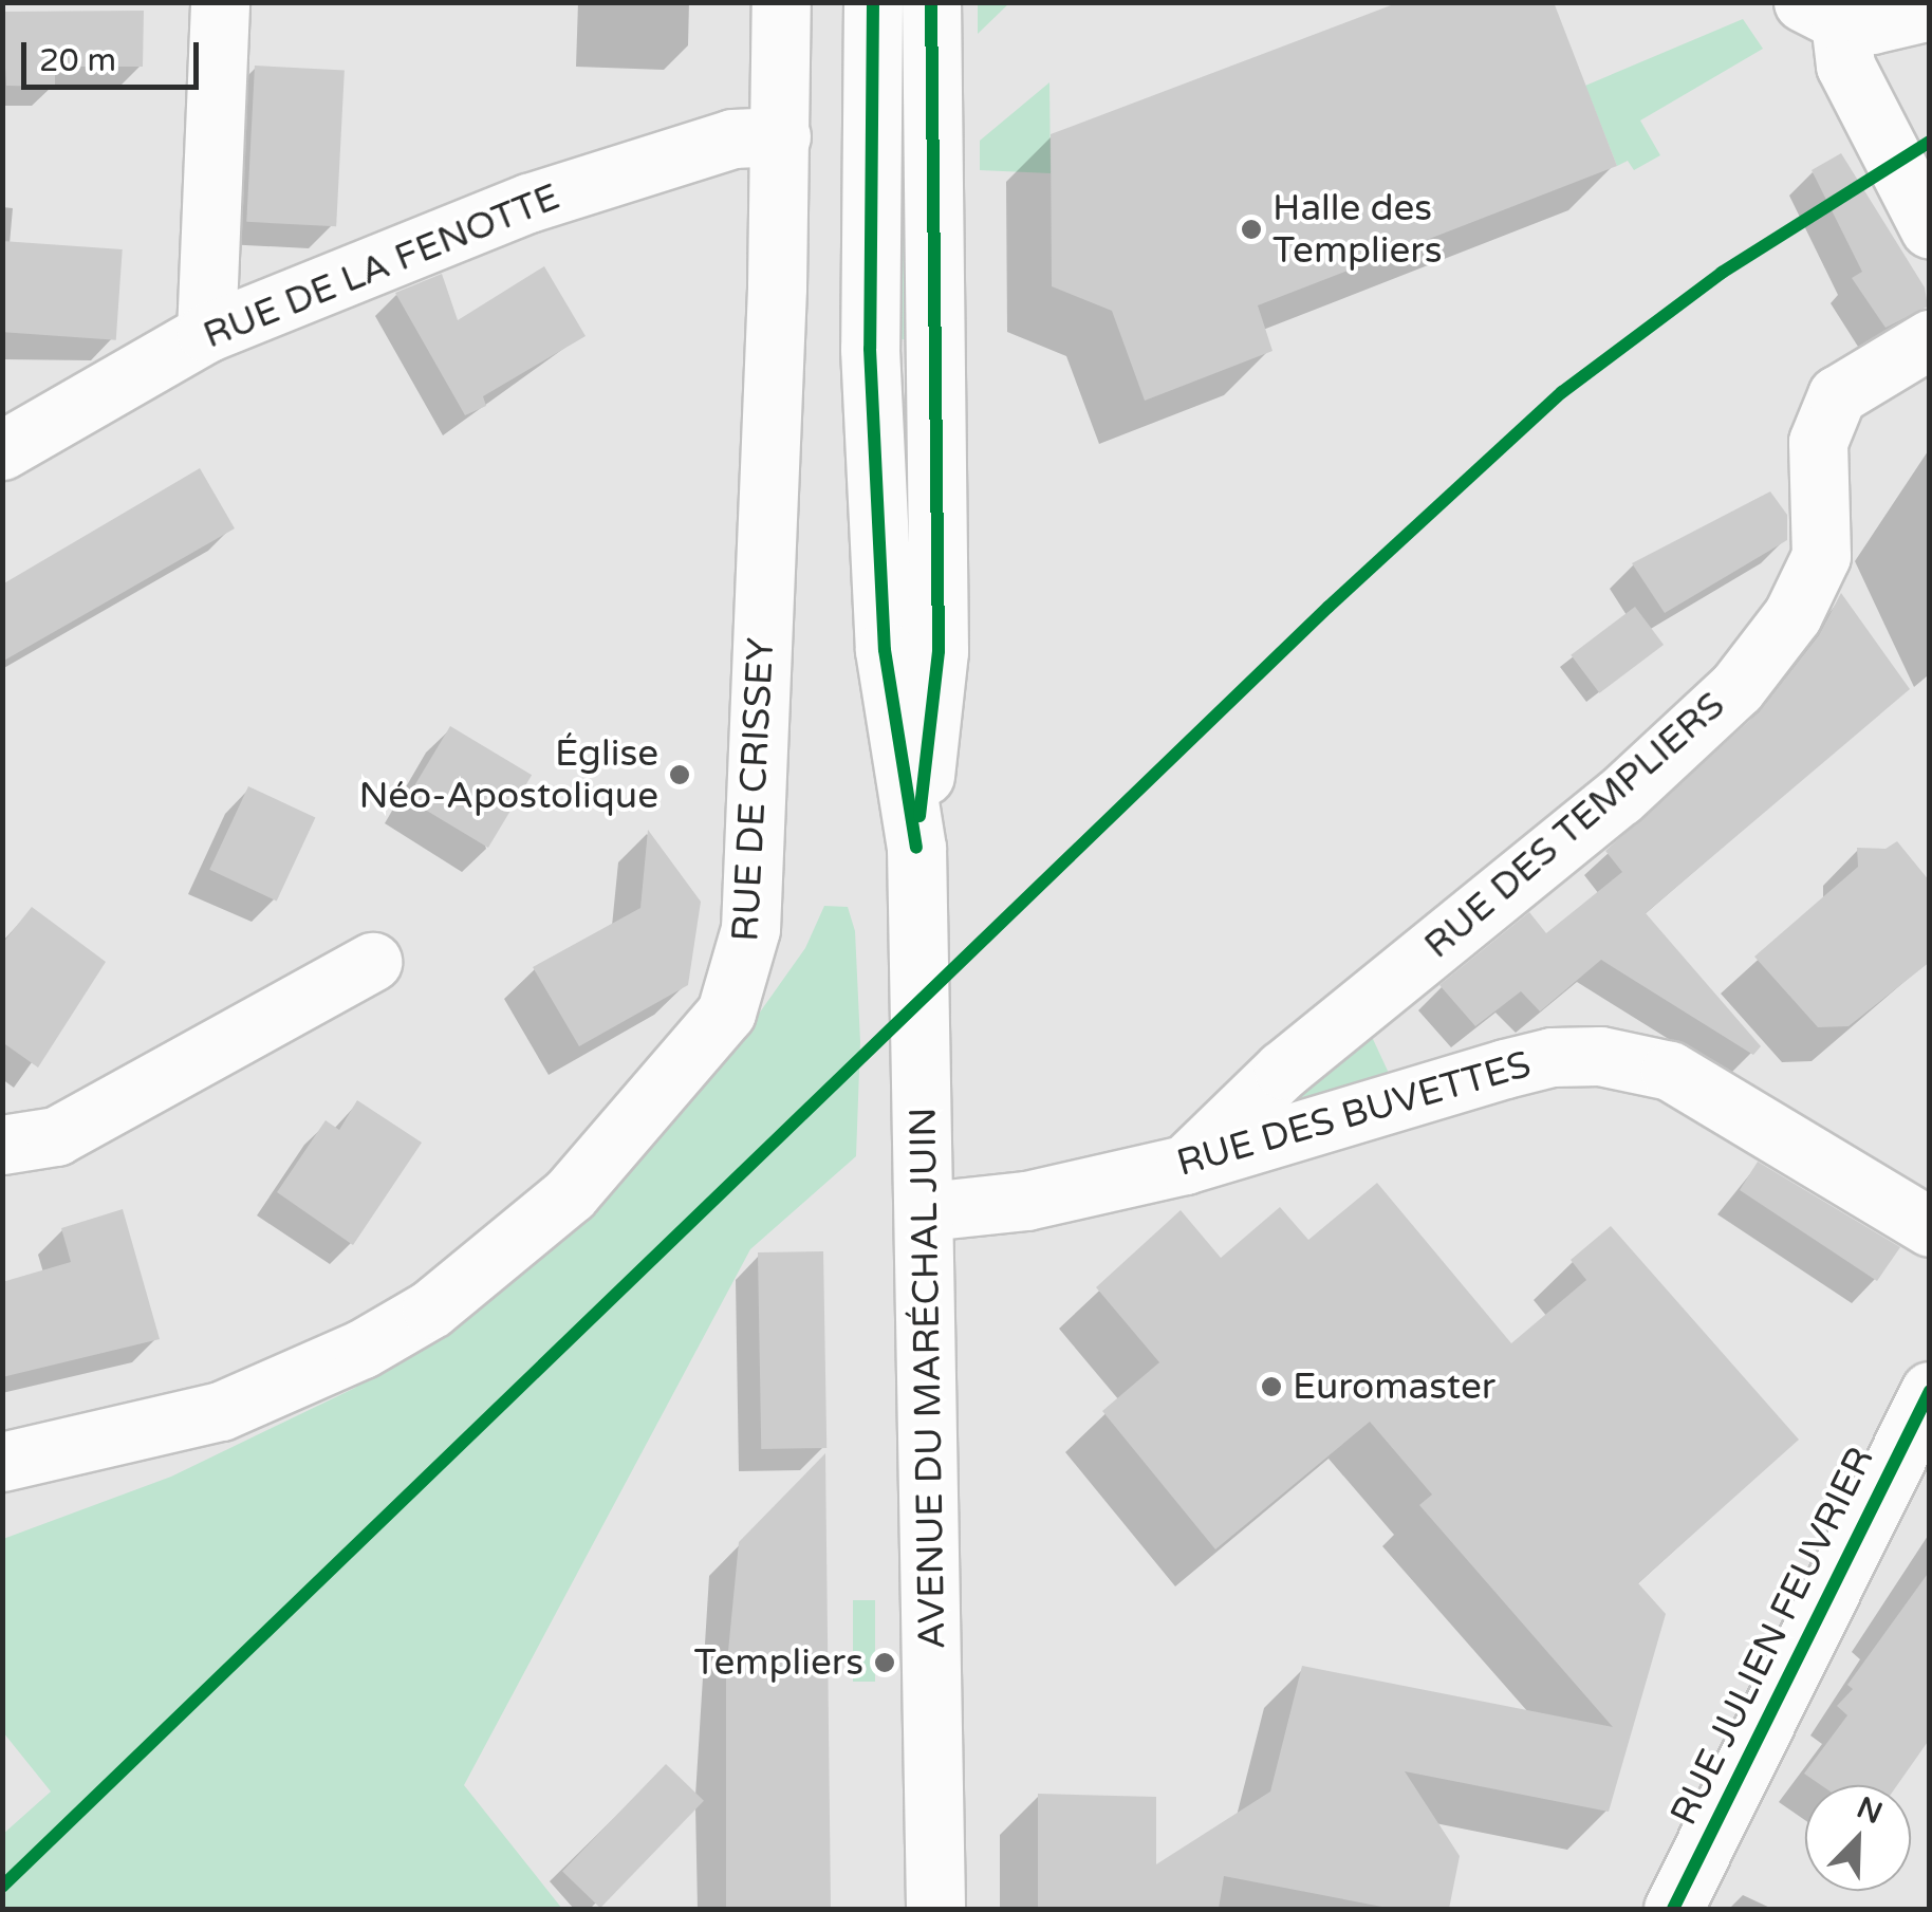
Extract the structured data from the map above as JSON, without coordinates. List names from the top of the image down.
{
  "streets": {
    "street": [
      "RUE DE LA FENOTTE",
      "RUE DE CRISSEY",
      "RUE DES TEMPLIERS",
      "RUE DES BUVETTES",
      "AVENUE DU MARÉCHAL JUIN",
      "RUE JULIEN FEUVRIER"
    ]
  },
  "crossings": [
    ["RUE DE LA FENOTTE", "RUE DE CRISSEY"],
    ["RUE DES TEMPLIERS", "RUE DES BUVETTES"],
    ["RUE DES BUVETTES", "AVENUE DU MARÉCHAL JUIN"]
  ],
  "places": [
    "Halle des Templiers",
    "Église Néo-Apostolique",
    "Euromaster",
    "Templiers"
  ],
  "scale_bar": "20 m",
  "north": "top right"
}
